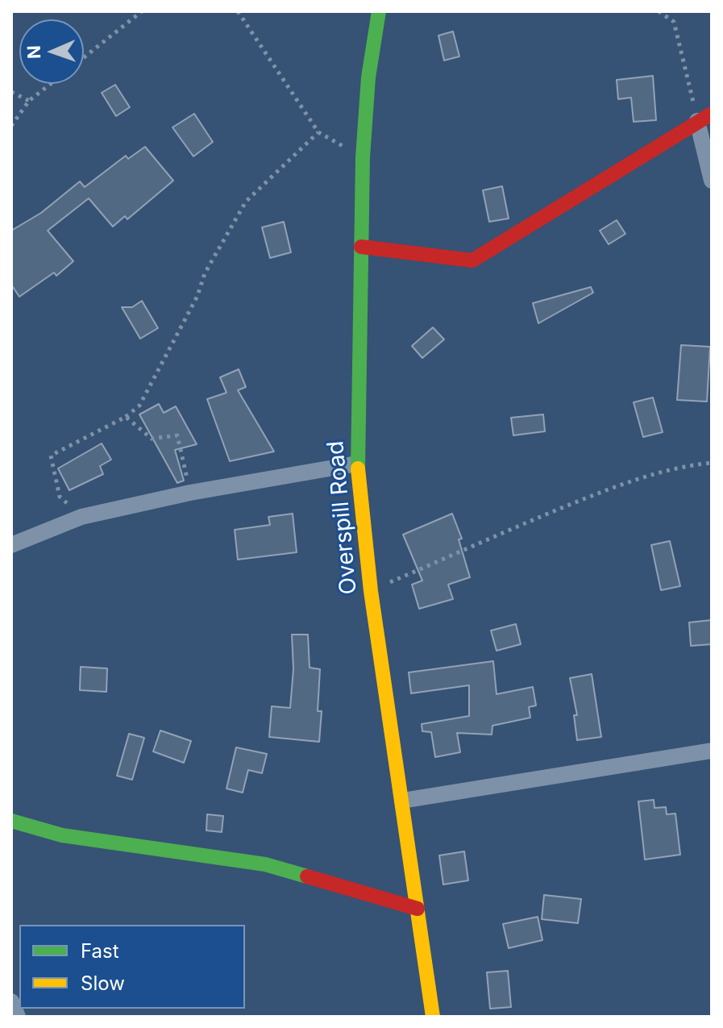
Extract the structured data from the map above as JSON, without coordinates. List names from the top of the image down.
{
  "streets": {
    "street": ["Overspill Road"]
  },
  "legend": ["Fast", "Slow"],
  "north": "left"
}
